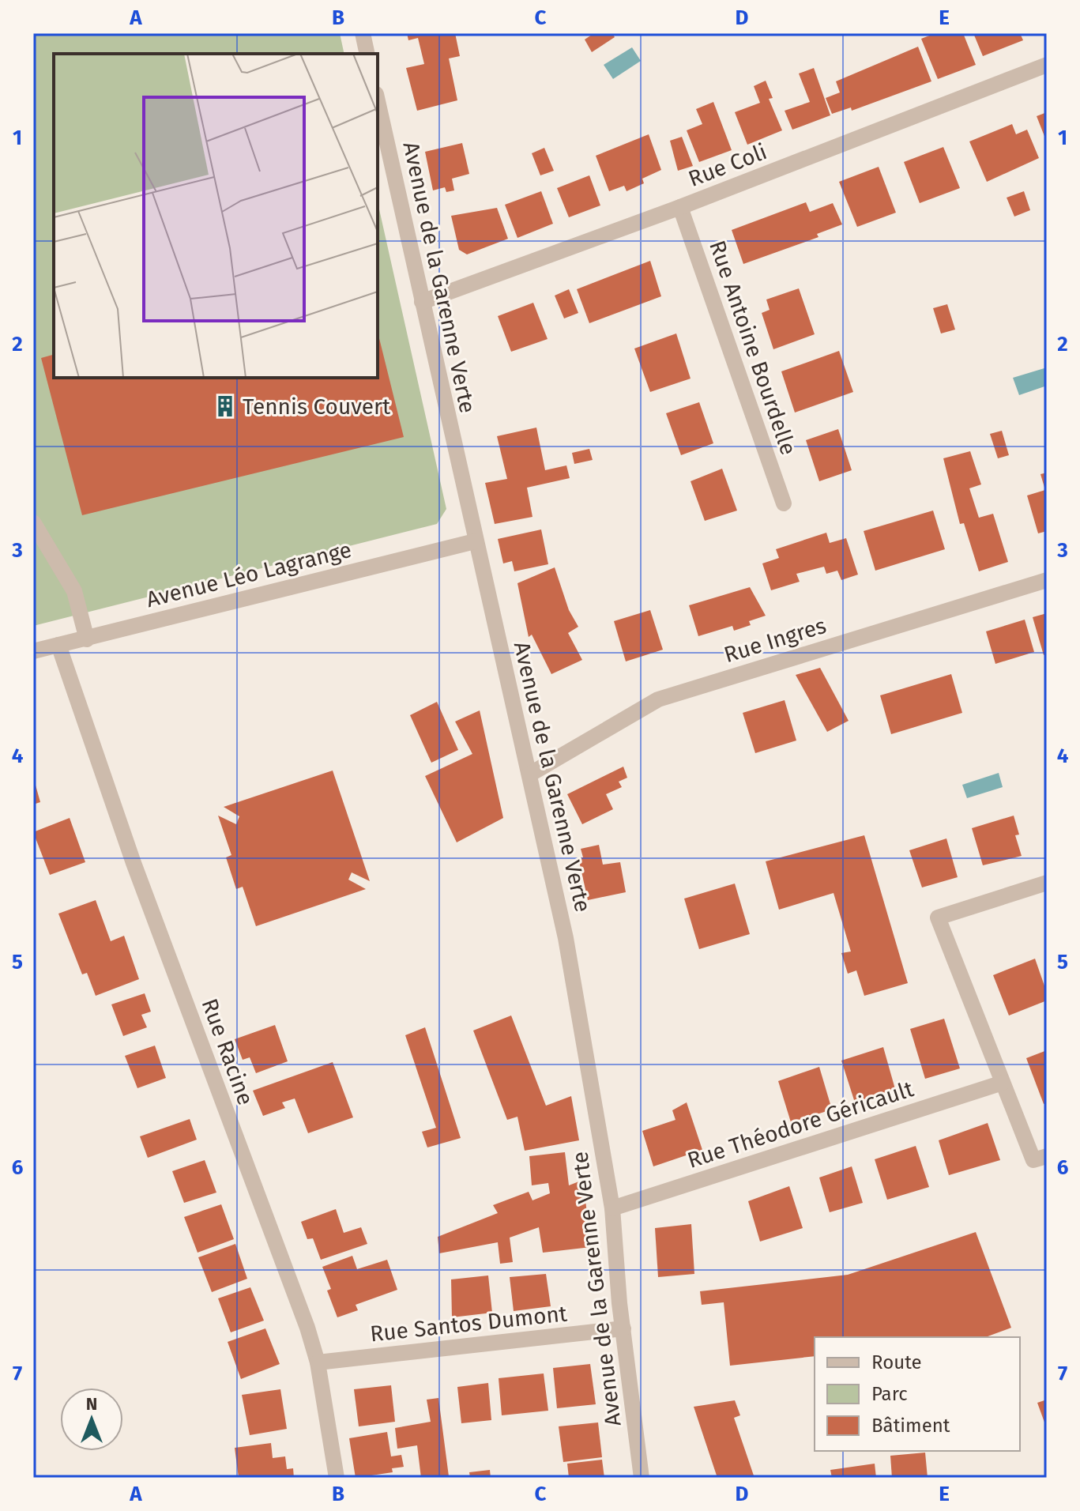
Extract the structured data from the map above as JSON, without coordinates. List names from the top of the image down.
{
  "streets": {
    "street": [
      "Rue Coli",
      "Avenue de la Garenne Verte",
      "Rue Antoine Bourdelle",
      "Avenue Léo Lagrange",
      "Rue Ingres",
      "Rue Racine",
      "Rue Théodore Géricault",
      "Rue Santos Dumont"
    ]
  },
  "crossings": [
    ["Rue Coli", "Avenue de la Garenne Verte"],
    ["Rue Coli", "Rue Antoine Bourdelle"],
    ["Avenue de la Garenne Verte", "Avenue Léo Lagrange"],
    ["Avenue de la Garenne Verte", "Rue Ingres"],
    ["Avenue de la Garenne Verte", "Rue Théodore Géricault"],
    ["Avenue de la Garenne Verte", "Rue Santos Dumont"],
    ["Avenue Léo Lagrange", "Rue Racine"],
    ["Rue Racine", "Rue Santos Dumont"]
  ],
  "places": {
    "building": ["Tennis Couvert"]
  },
  "legend": ["Route", "Parc", "Bâtiment"],
  "north": "top",
  "grid": {
    "columns": [
      "A",
      "B",
      "C",
      "D",
      "E"
    ],
    "rows": [
      "1",
      "2",
      "3",
      "4",
      "5",
      "6",
      "7"
    ]
  }
}
